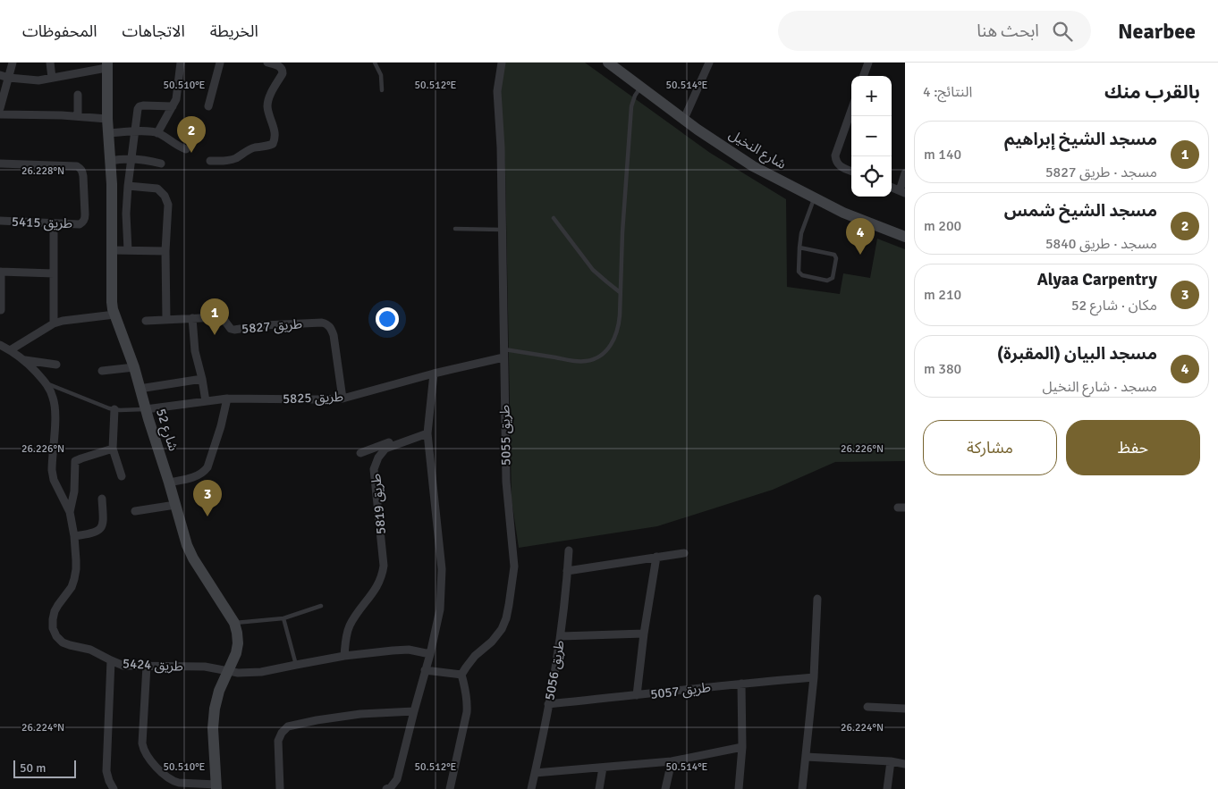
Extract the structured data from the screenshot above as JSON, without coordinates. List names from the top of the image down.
{
  "streets": {
    "street": [
      "شارع النخيل",
      "طريق 5415",
      "طريق 5827",
      "طريق 5825",
      "شارع 52",
      "طريق 5055",
      "طريق 5819",
      "طريق 5424",
      "طريق 5056",
      "طريق 5057"
    ]
  },
  "crossings": [
    ["طريق 5827", "طريق 5825"],
    ["طريق 5825", "شارع 52"],
    ["طريق 5825", "طريق 5055"],
    ["شارع 52", "طريق 5424"],
    ["طريق 5056", "طريق 5057"]
  ],
  "scale_bar": "50 m",
  "page": {
    "header": "Nearbee",
    "search": "ابحث هنا",
    "nav": ["الخريطة", "الاتجاهات", "المحفوظات"],
    "heading": ["بالقرب منك", "النتائج: 4"],
    "map_buttons": ["+", "−"],
    "pins": [
      "2",
      "4",
      "1",
      "3"
    ],
    "list": [
      {
        "mark": "1",
        "name": "مسجد الشيخ إبراهيم",
        "note": "مسجد · طريق 5827",
        "value": "140 m"
      },
      {
        "mark": "2",
        "name": "مسجد الشيخ شمس",
        "note": "مسجد · طريق 5840",
        "value": "200 m"
      },
      {
        "mark": "3",
        "name": "Alyaa Carpentry",
        "note": "مكان · شارع 52",
        "value": "210 m"
      },
      {
        "mark": "4",
        "name": "مسجد البيان (المقبرة)",
        "note": "مسجد · شارع النخيل",
        "value": "380 m"
      }
    ],
    "buttons": ["حفظ", "مشاركة"],
    "scale": "50 m"
  },
  "coordinates": [
    "50.510°E",
    "50.512°E",
    "50.514°E",
    "26.228°N",
    "26.226°N",
    "26.224°N"
  ]
}
